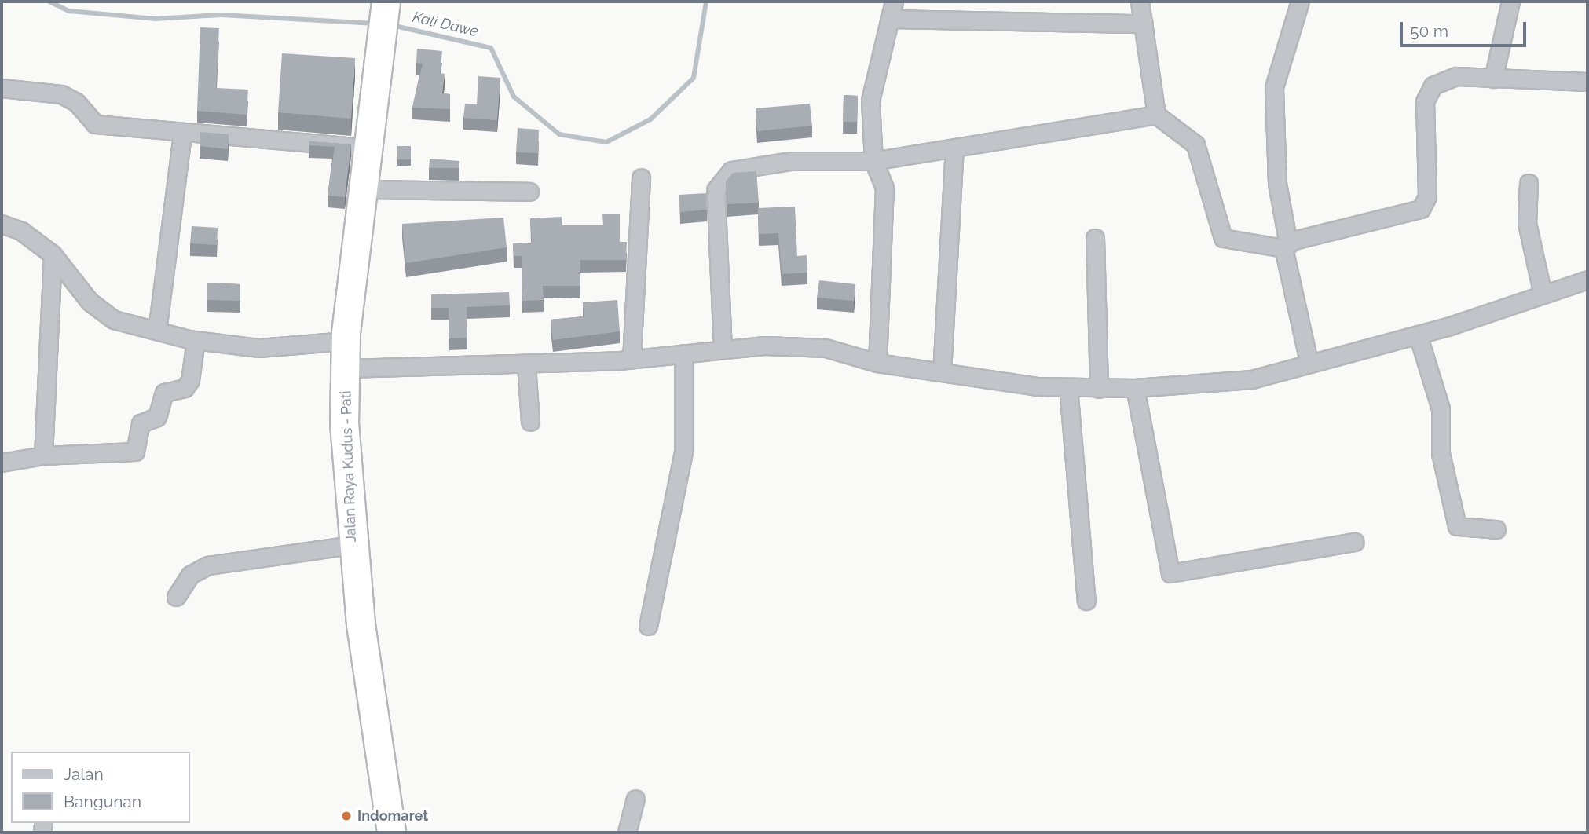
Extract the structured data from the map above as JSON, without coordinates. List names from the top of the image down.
{
  "streets": {
    "highway": ["Jalan Raya Kudus - Pati"]
  },
  "water": ["Kali Dawe"],
  "places": ["Indomaret"],
  "legend": ["Jalan", "Bangunan"],
  "scale_bar": "50 m"
}
